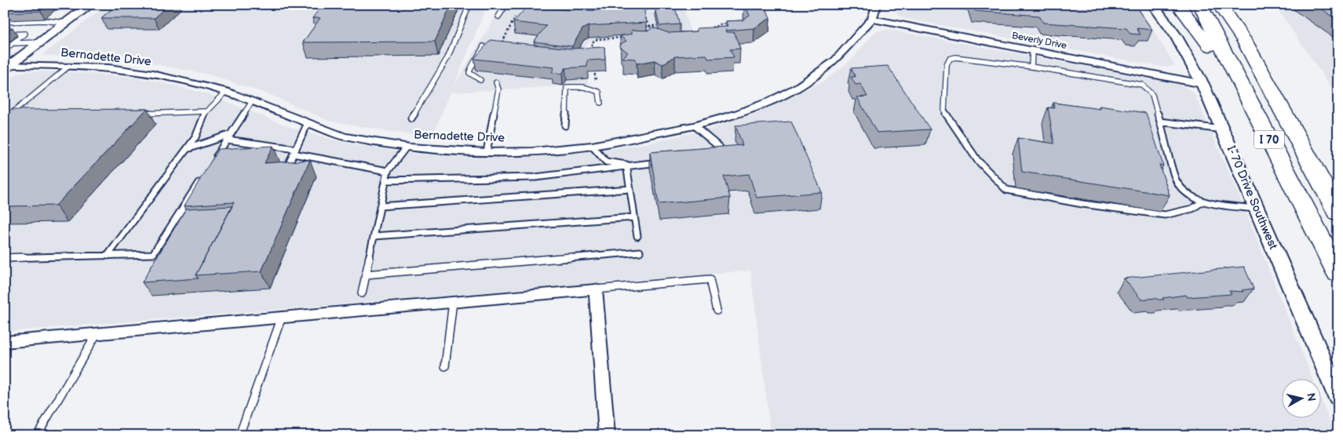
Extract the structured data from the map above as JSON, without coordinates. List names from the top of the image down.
{
  "streets": {
    "highway": ["I 70"],
    "street": ["Beverly Drive", "Bernadette Drive", "I- 70 Drive Southwest"]
  },
  "crossings": [
    ["Beverly Drive", "Bernadette Drive"],
    ["Beverly Drive", "I- 70 Drive Southwest"]
  ],
  "north": "right"
}
